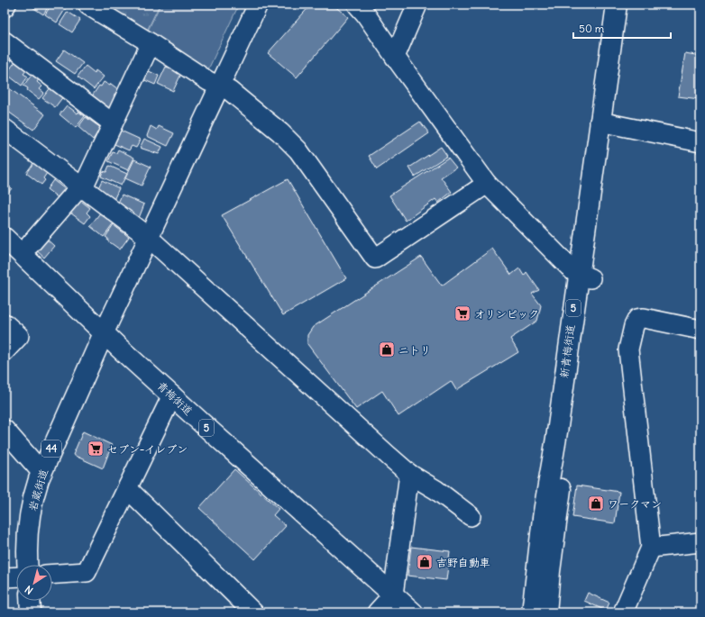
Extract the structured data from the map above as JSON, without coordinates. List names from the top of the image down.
{
  "streets": {
    "main road": [
      "5",
      "新青梅街道",
      "青梅街道",
      "44",
      "岩蔵街道"
    ]
  },
  "crossings": [
    ["青梅街道", "岩蔵街道"]
  ],
  "places": {
    "supermarket": ["オリンピック", "セブン-イレブン"],
    "shop": ["ニトリ", "ワークマン", "吉野自動車"]
  },
  "scale_bar": "50 m",
  "north": "bottom left"
}
